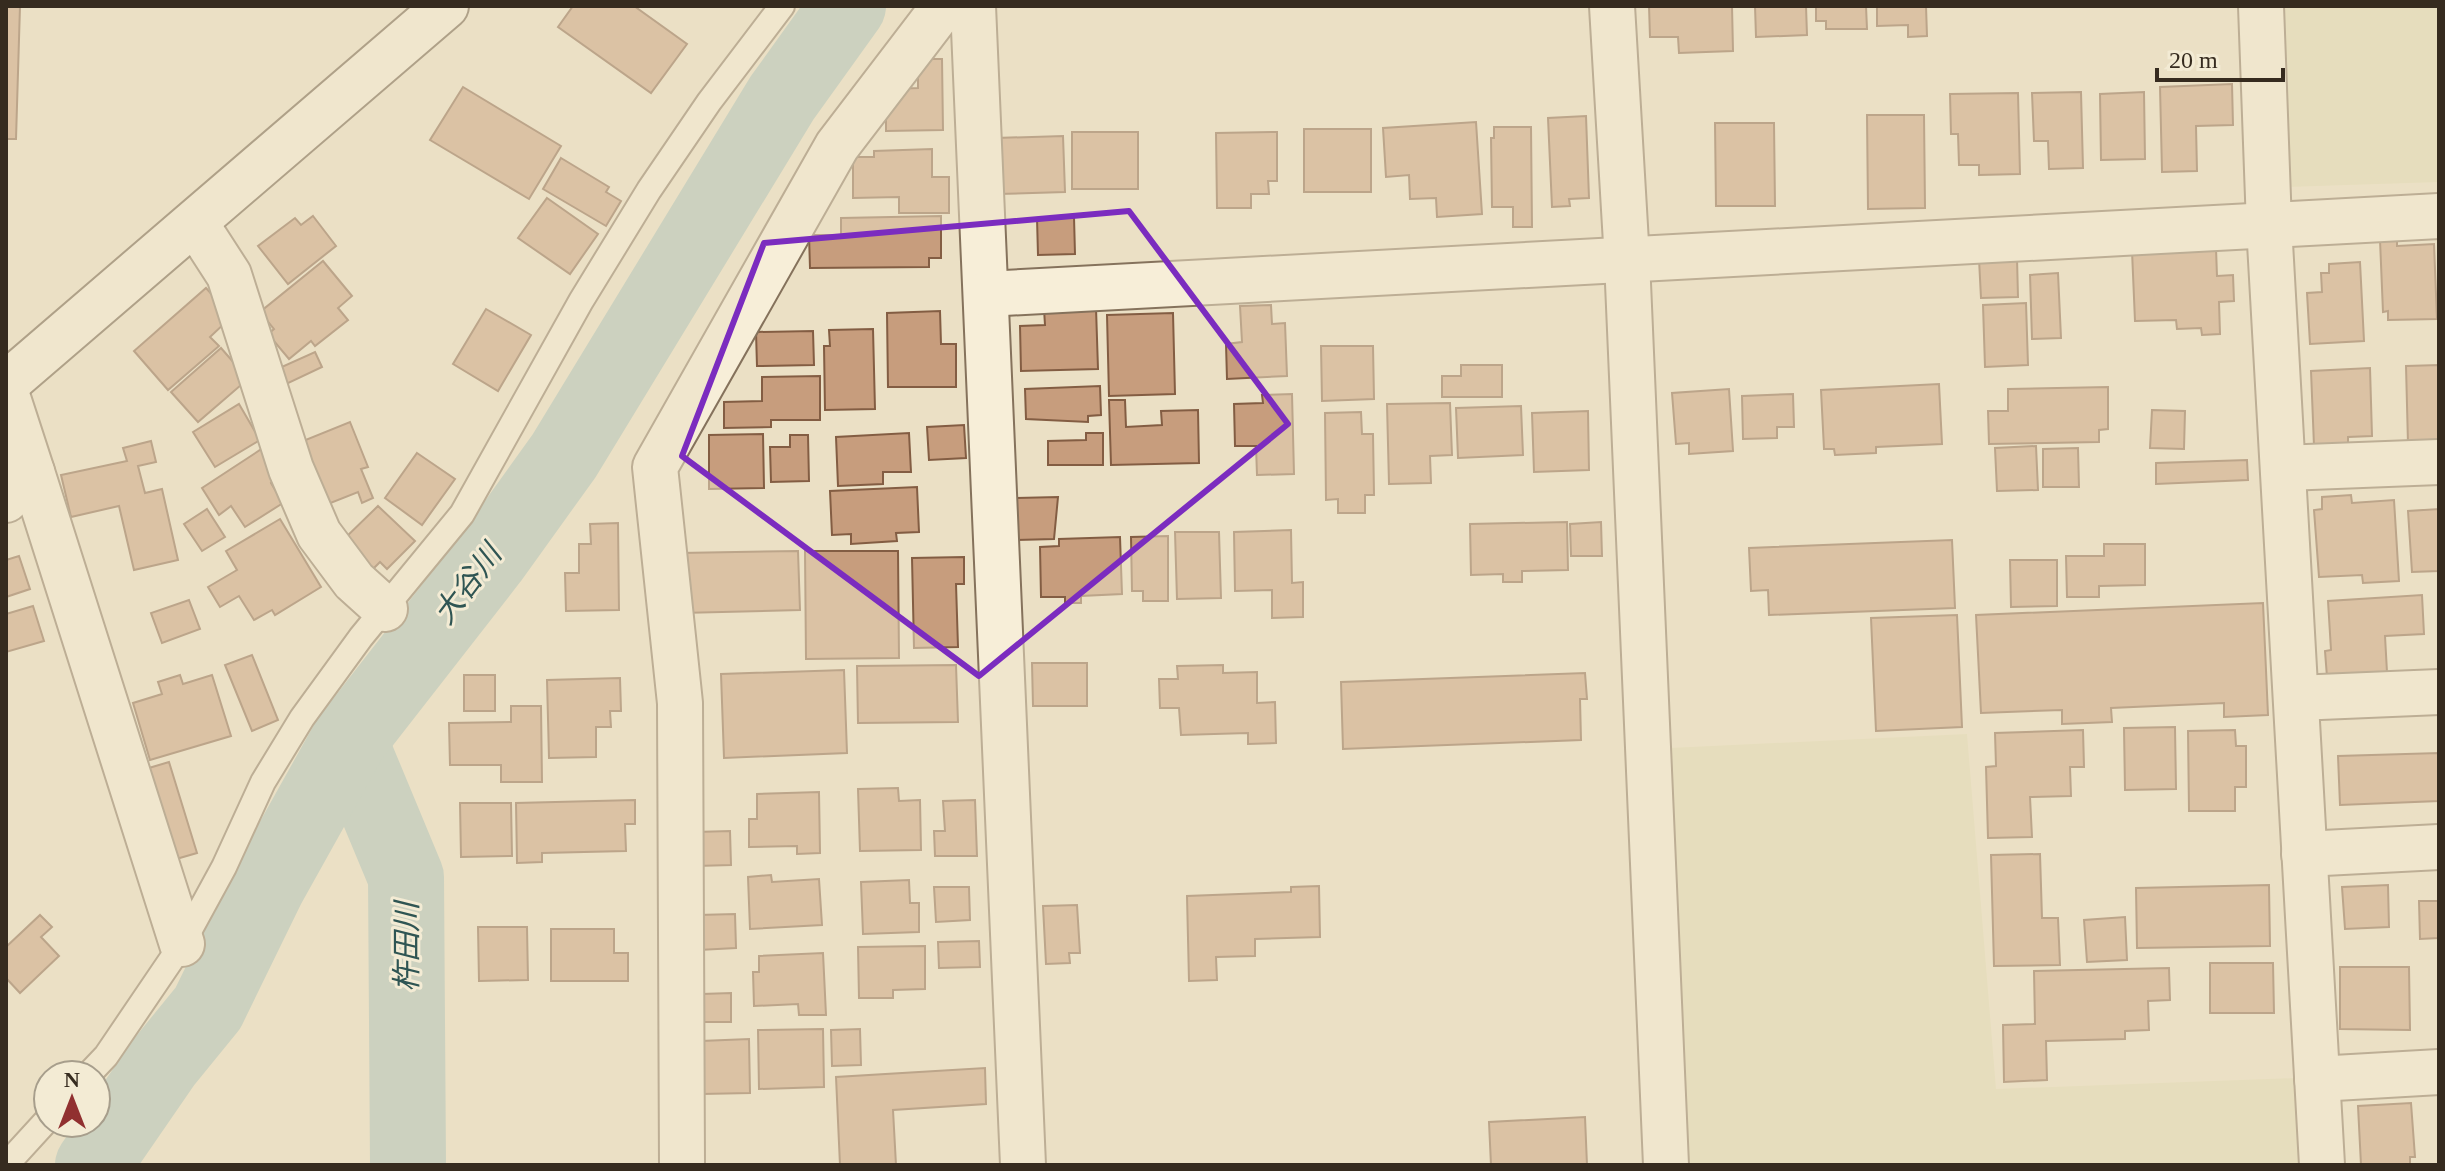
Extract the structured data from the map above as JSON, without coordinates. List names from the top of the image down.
{
  "water": ["大谷川", "杵田川"],
  "scale_bar": "20 m",
  "north": "top"
}
